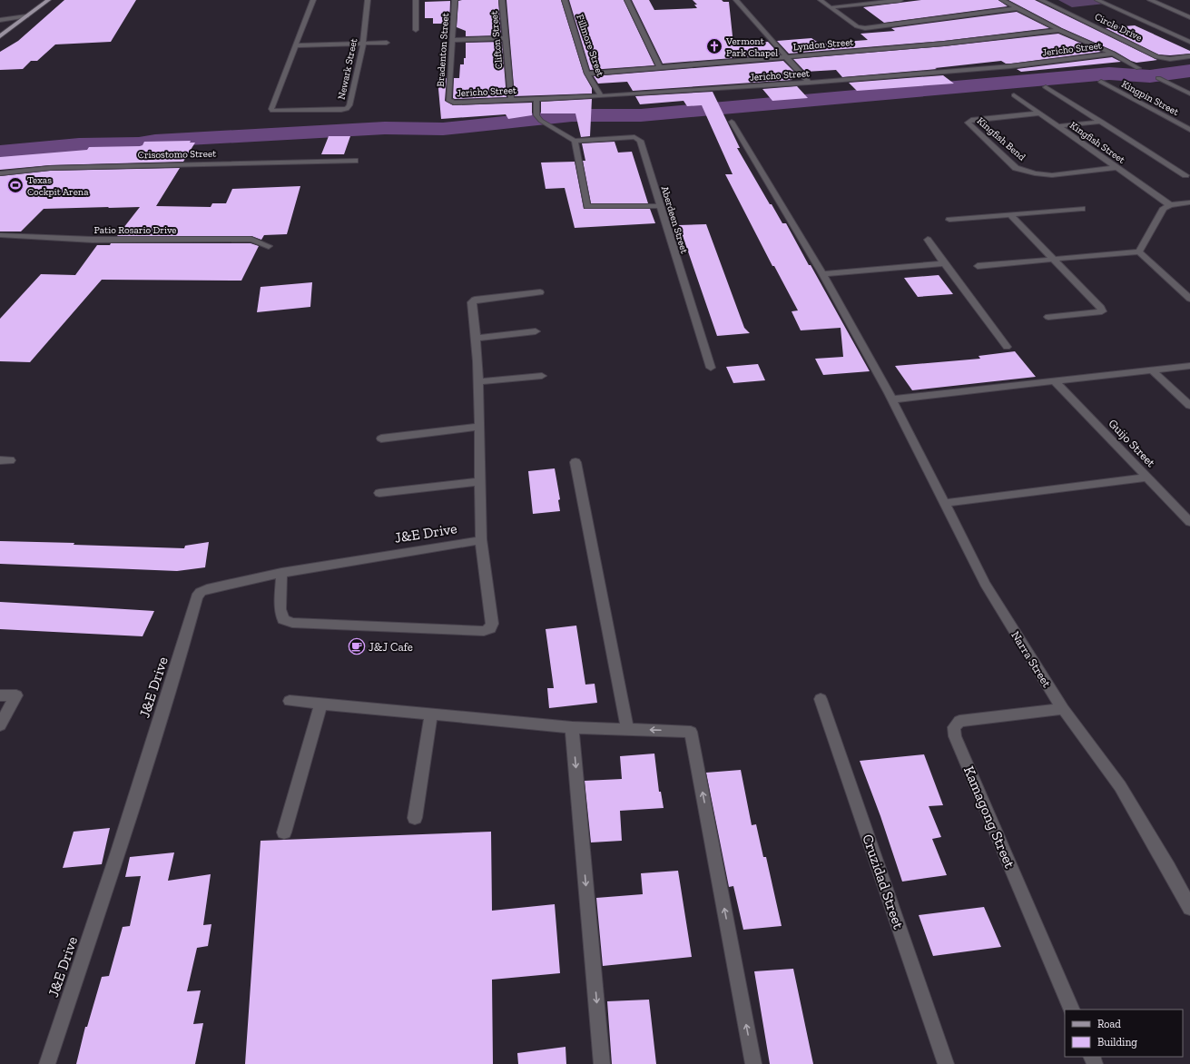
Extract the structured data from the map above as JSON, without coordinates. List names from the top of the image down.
{
  "streets": {
    "street": [
      "Circle Drive",
      "Clifton Street",
      "Lyndon Street",
      "Fillmore Street",
      "Jericho Street",
      "Bradenton Street",
      "Newark Street",
      "Kingpin Street",
      "Kingfish Bend",
      "Kingfish Street",
      "Crisostomo Street",
      "Aberdeen Street",
      "Patio Rosario Drive",
      "Guijo Street",
      "J&E Drive",
      "Narra Street",
      "Kamagong Street",
      "Cruzidad Street"
    ]
  },
  "crossings": [
    ["Clifton Street", "Jericho Street"],
    ["Lyndon Street", "Fillmore Street"],
    ["Fillmore Street", "Jericho Street"],
    ["Jericho Street", "Bradenton Street"],
    ["Kingfish Bend", "Kingfish Street"],
    ["Narra Street", "Kamagong Street"]
  ],
  "places": {
    "church": ["Vermont Park Chapel"],
    "sports": ["Texas Cockpit Arena"],
    "cafe": ["J&J Cafe"]
  },
  "legend": ["Road", "Building"]
}
